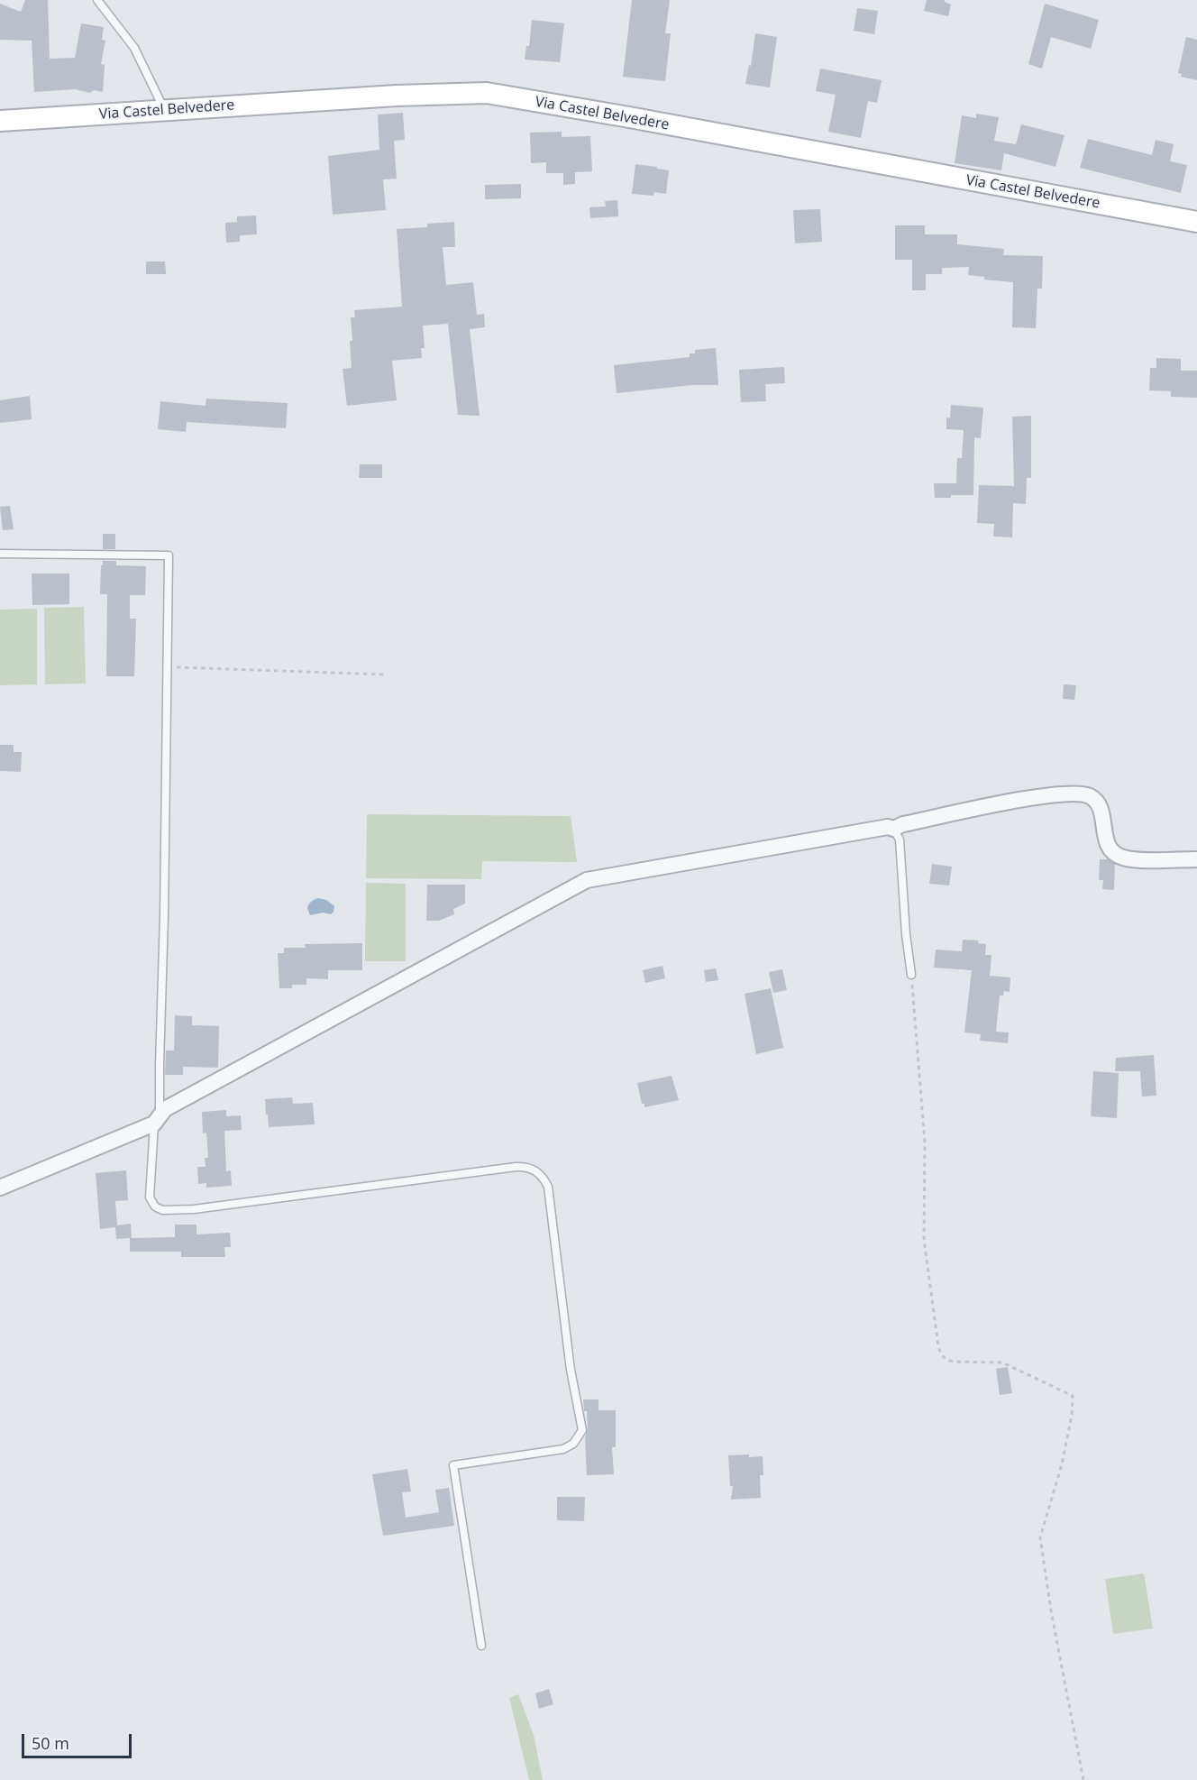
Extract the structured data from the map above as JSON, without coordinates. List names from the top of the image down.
{
  "streets": {
    "street": ["Via Castel Belvedere"]
  },
  "scale_bar": "50 m"
}
